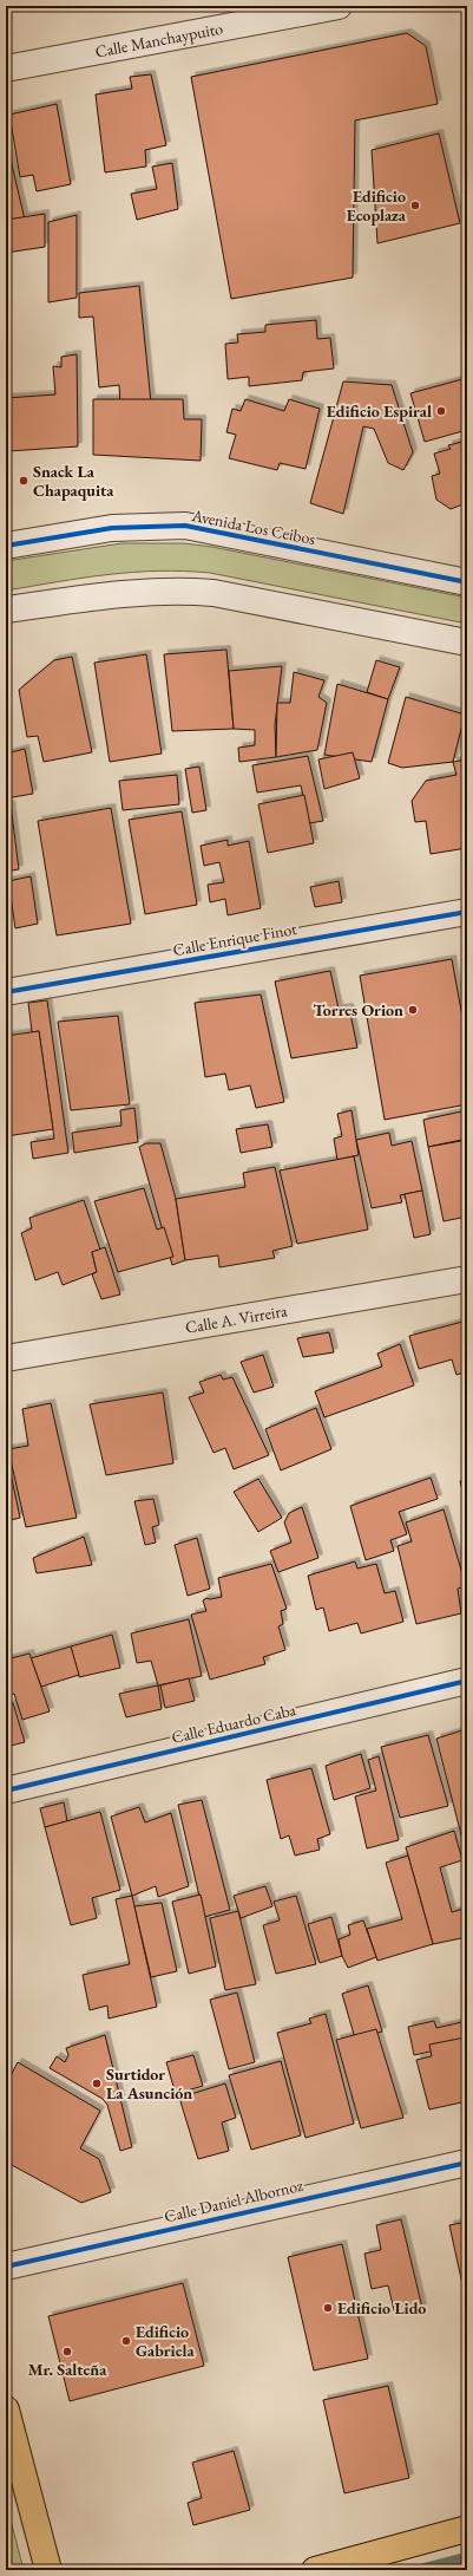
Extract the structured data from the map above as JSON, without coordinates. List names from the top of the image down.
{
  "streets": {
    "street": [
      "Calle Manchaypuito",
      "Avenida Los Ceibos",
      "Calle Enrique Finot",
      "Calle A. Virreira",
      "Calle Eduardo Caba",
      "Calle Daniel Albornoz"
    ]
  },
  "places": [
    "Edificio Ecoplaza",
    "Edificio Espiral",
    "Snack La Chapaquita",
    "Torres Orion",
    "Surtidor La Asunción",
    "Edificio Lido",
    "Edificio Gabriela",
    "Mr. Salteña"
  ]
}
